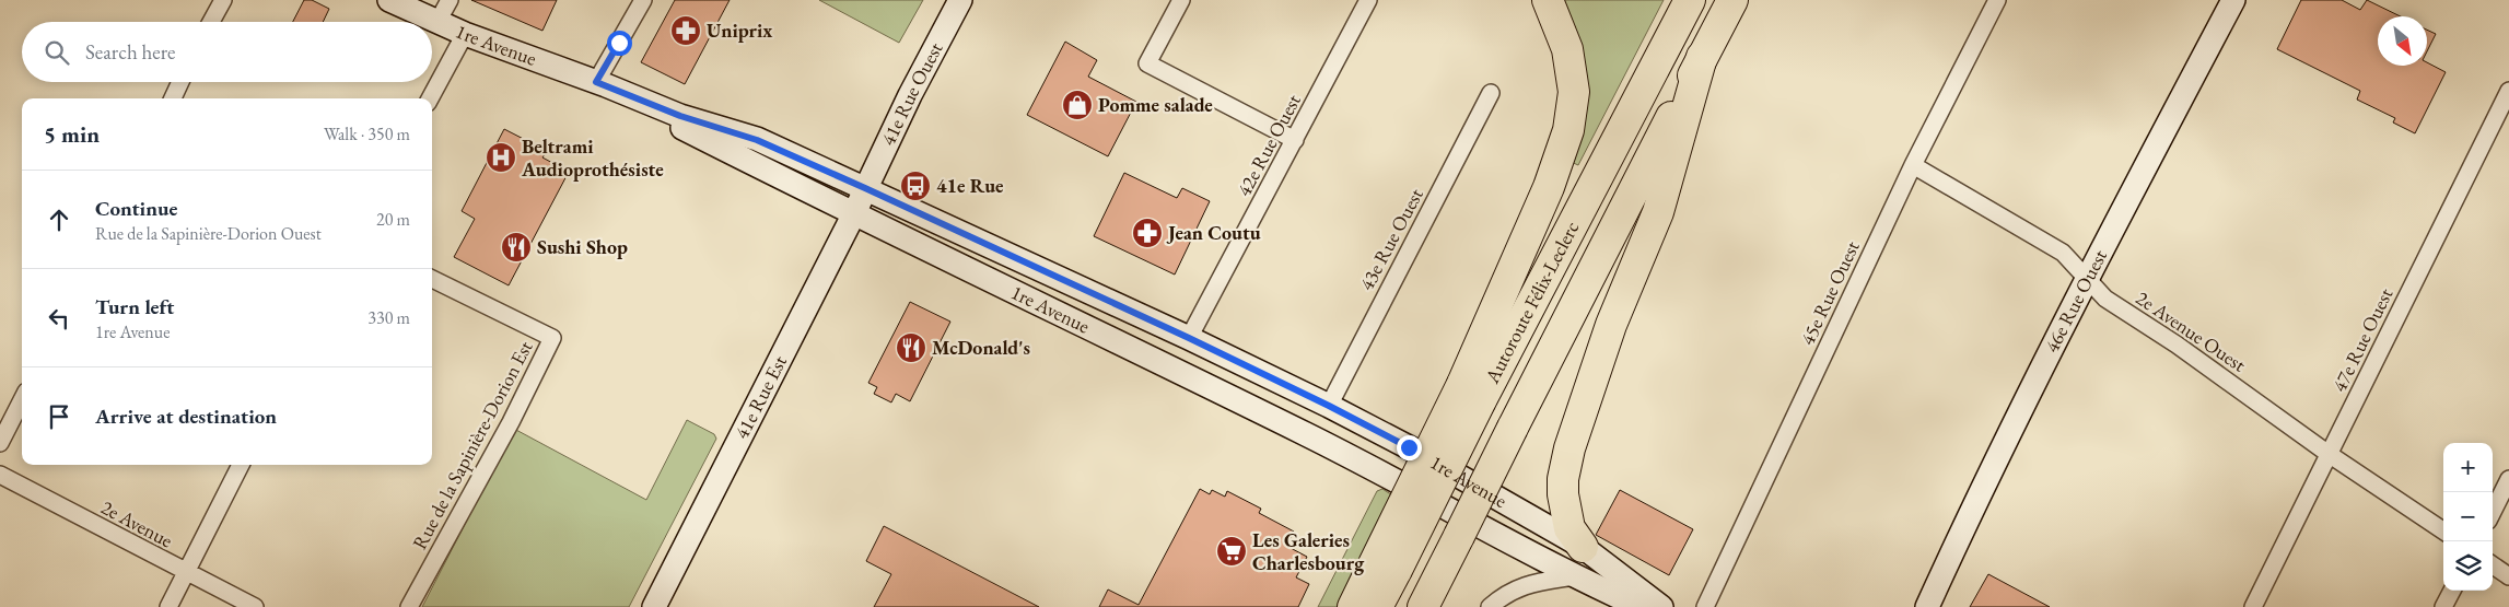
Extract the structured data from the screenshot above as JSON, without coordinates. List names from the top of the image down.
{
  "streets": {
    "highway": ["Autoroute Félix-Leclerc"],
    "street": [
      "1re Avenue",
      "41e Rue Ouest",
      "42e Rue Ouest",
      "43e Rue Ouest",
      "45e Rue Ouest",
      "46e Rue Ouest",
      "2e Avenue Ouest",
      "47e Rue Ouest",
      "41e Rue Est",
      "Rue de la Sapinière-Dorion Est",
      "2e Avenue"
    ]
  },
  "crossings": [
    ["1re Avenue", "41e Rue Ouest"],
    ["1re Avenue", "42e Rue Ouest"],
    ["1re Avenue", "43e Rue Ouest"],
    ["1re Avenue", "41e Rue Est"],
    ["41e Rue Ouest", "41e Rue Est"],
    ["45e Rue Ouest", "2e Avenue Ouest"],
    ["46e Rue Ouest", "2e Avenue Ouest"],
    ["2e Avenue Ouest", "47e Rue Ouest"]
  ],
  "places": {
    "pharmacy": ["Uniprix", "Jean Coutu"],
    "shop": ["Pomme salade"],
    "hospital": ["Beltrami Audioprothésiste"],
    "bus stop": ["41e Rue"],
    "restaurant": ["Sushi Shop", "McDonald's"],
    "supermarket": ["Les Galeries Charlesbourg"]
  },
  "north": "bottom right",
  "page": {
    "search": "Search here",
    "heading": ["5 min", "Walk · 350 m"],
    "list": [
      ["Continue", "Rue de la Sapinière-Dorion Ouest", "20 m"],
      ["Turn left", "1re Avenue", "330 m"],
      "Arrive at destination"
    ],
    "map_buttons": ["+", "−"]
  }
}
